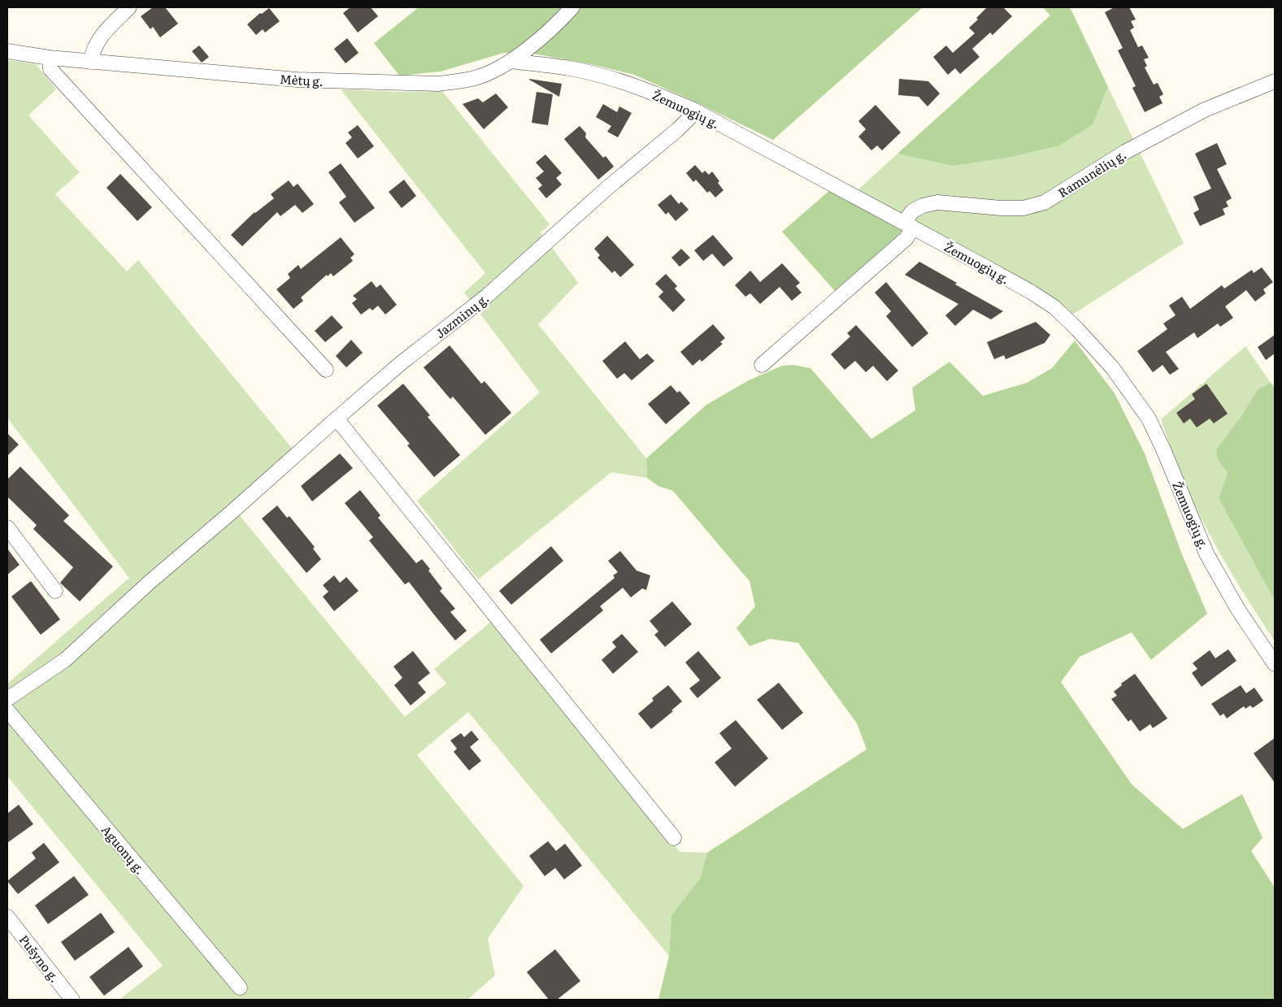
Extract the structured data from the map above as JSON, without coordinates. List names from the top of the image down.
{
  "streets": {
    "street": [
      "Mėtų g.",
      "Žemuogių g.",
      "Ramunėlių g.",
      "Jazminų g.",
      "Aguonų g.",
      "Pušyno g."
    ]
  },
  "crossings": [
    ["Mėtų g.", "Žemuogių g."],
    ["Žemuogių g.", "Ramunėlių g."],
    ["Žemuogių g.", "Jazminų g."]
  ]
}
